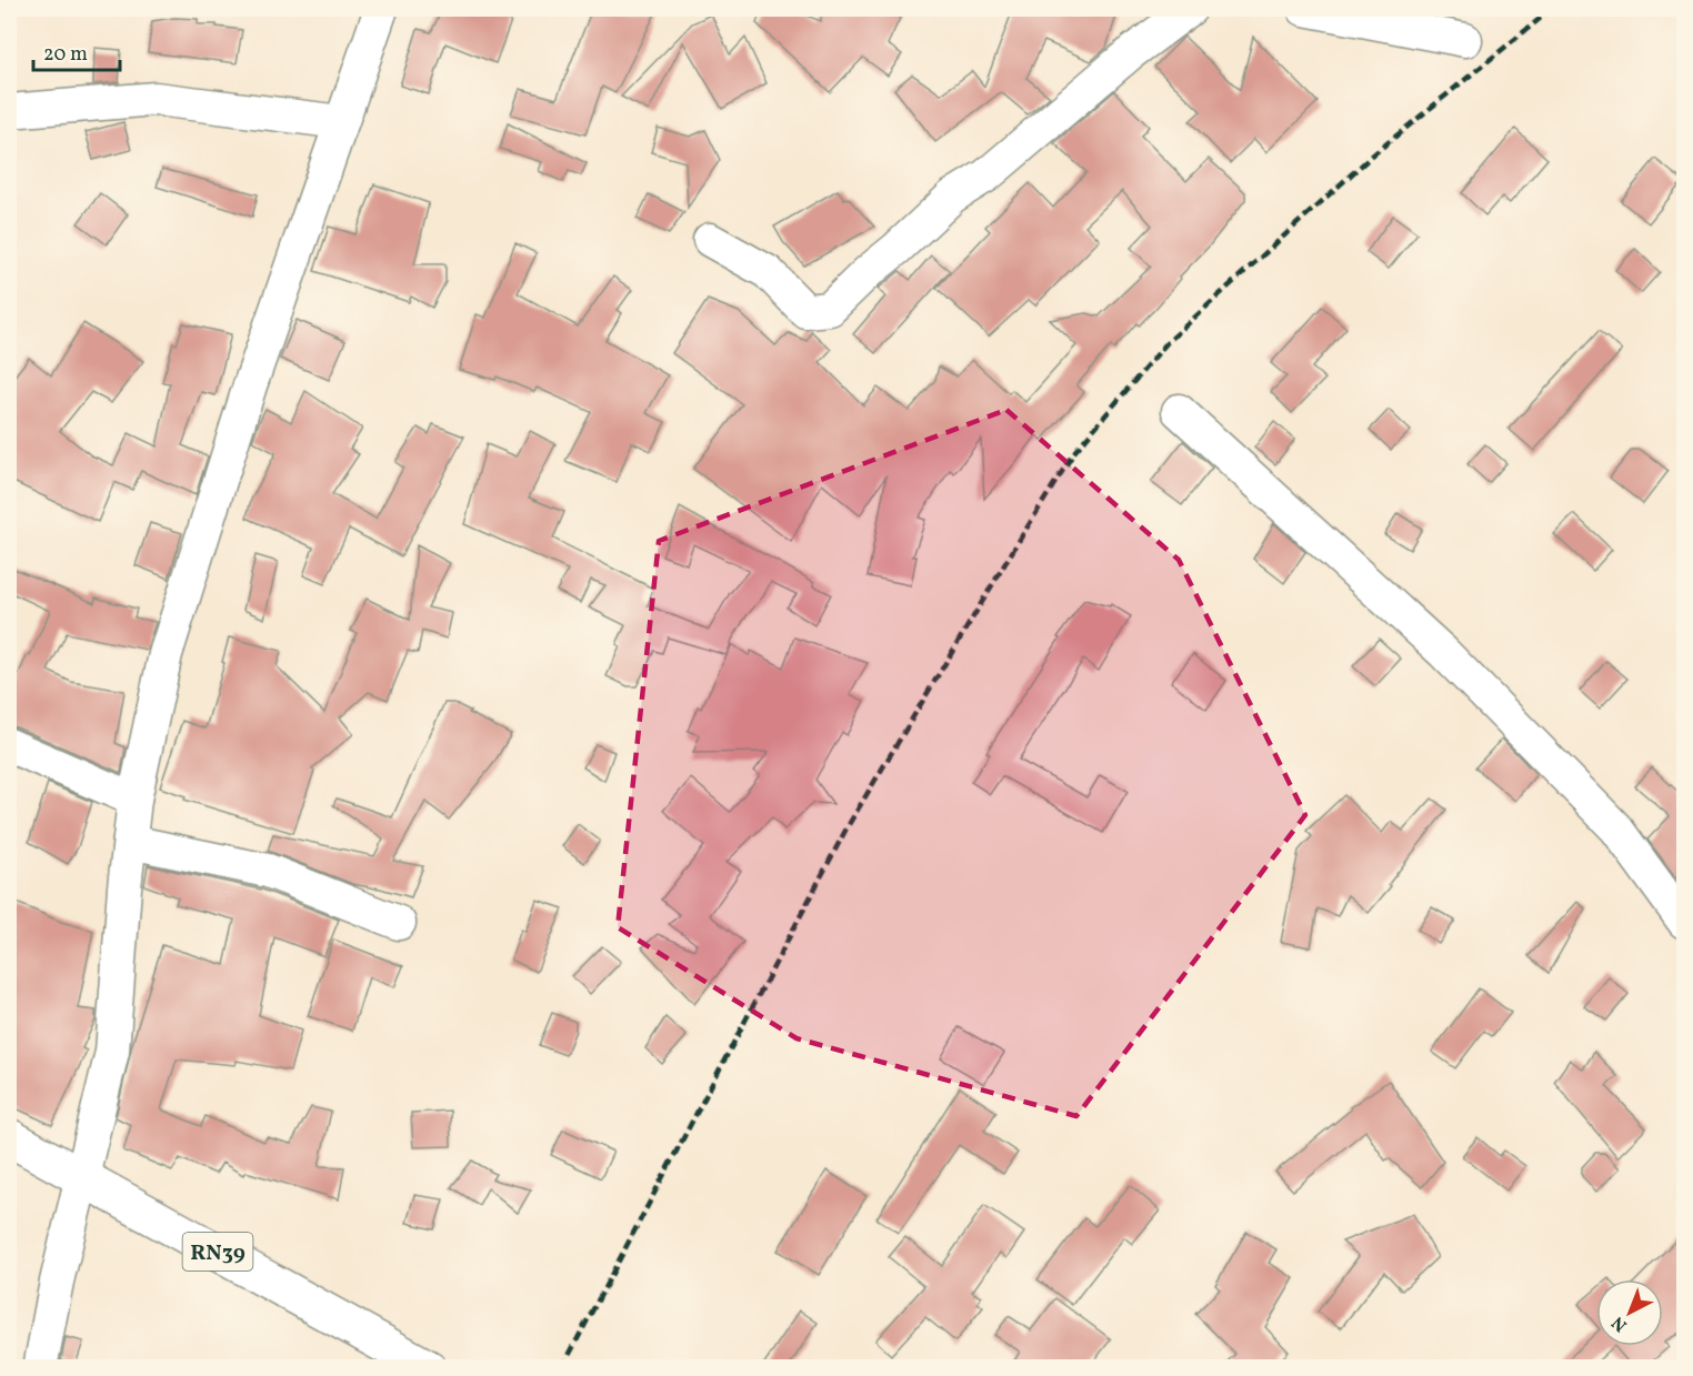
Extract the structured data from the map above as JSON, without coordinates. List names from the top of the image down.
{
  "streets": {
    "highway": ["RN39"]
  },
  "scale_bar": "20 m",
  "north": "bottom left"
}
